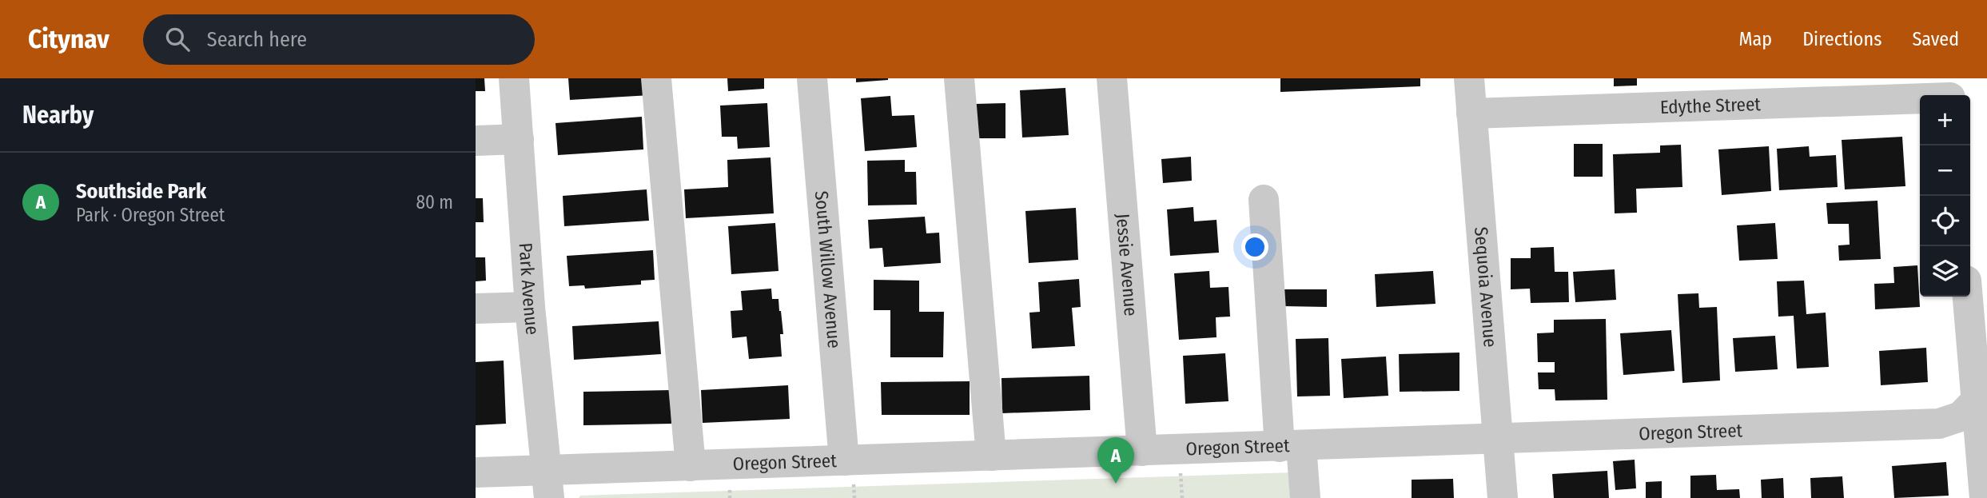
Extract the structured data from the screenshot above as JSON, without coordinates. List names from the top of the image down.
{
  "streets": {
    "street": [
      "Edythe Street",
      "Jessie Avenue",
      "South Willow Avenue",
      "Park Avenue",
      "Sequoia Avenue",
      "Oregon Street"
    ]
  },
  "crossings": [
    ["Edythe Street", "Sequoia Avenue"],
    ["Jessie Avenue", "Oregon Street"],
    ["South Willow Avenue", "Oregon Street"],
    ["Park Avenue", "Oregon Street"],
    ["Sequoia Avenue", "Oregon Street"]
  ],
  "page": {
    "header": "Citynav",
    "search": "Search here",
    "nav": ["Map", "Directions", "Saved"],
    "heading": "Nearby",
    "map_buttons": ["+", "−"],
    "list": [
      {
        "mark": "A",
        "name": "Southside Park",
        "note": "Park · Oregon Street",
        "value": "80 m"
      }
    ],
    "pins": "A"
  }
}
